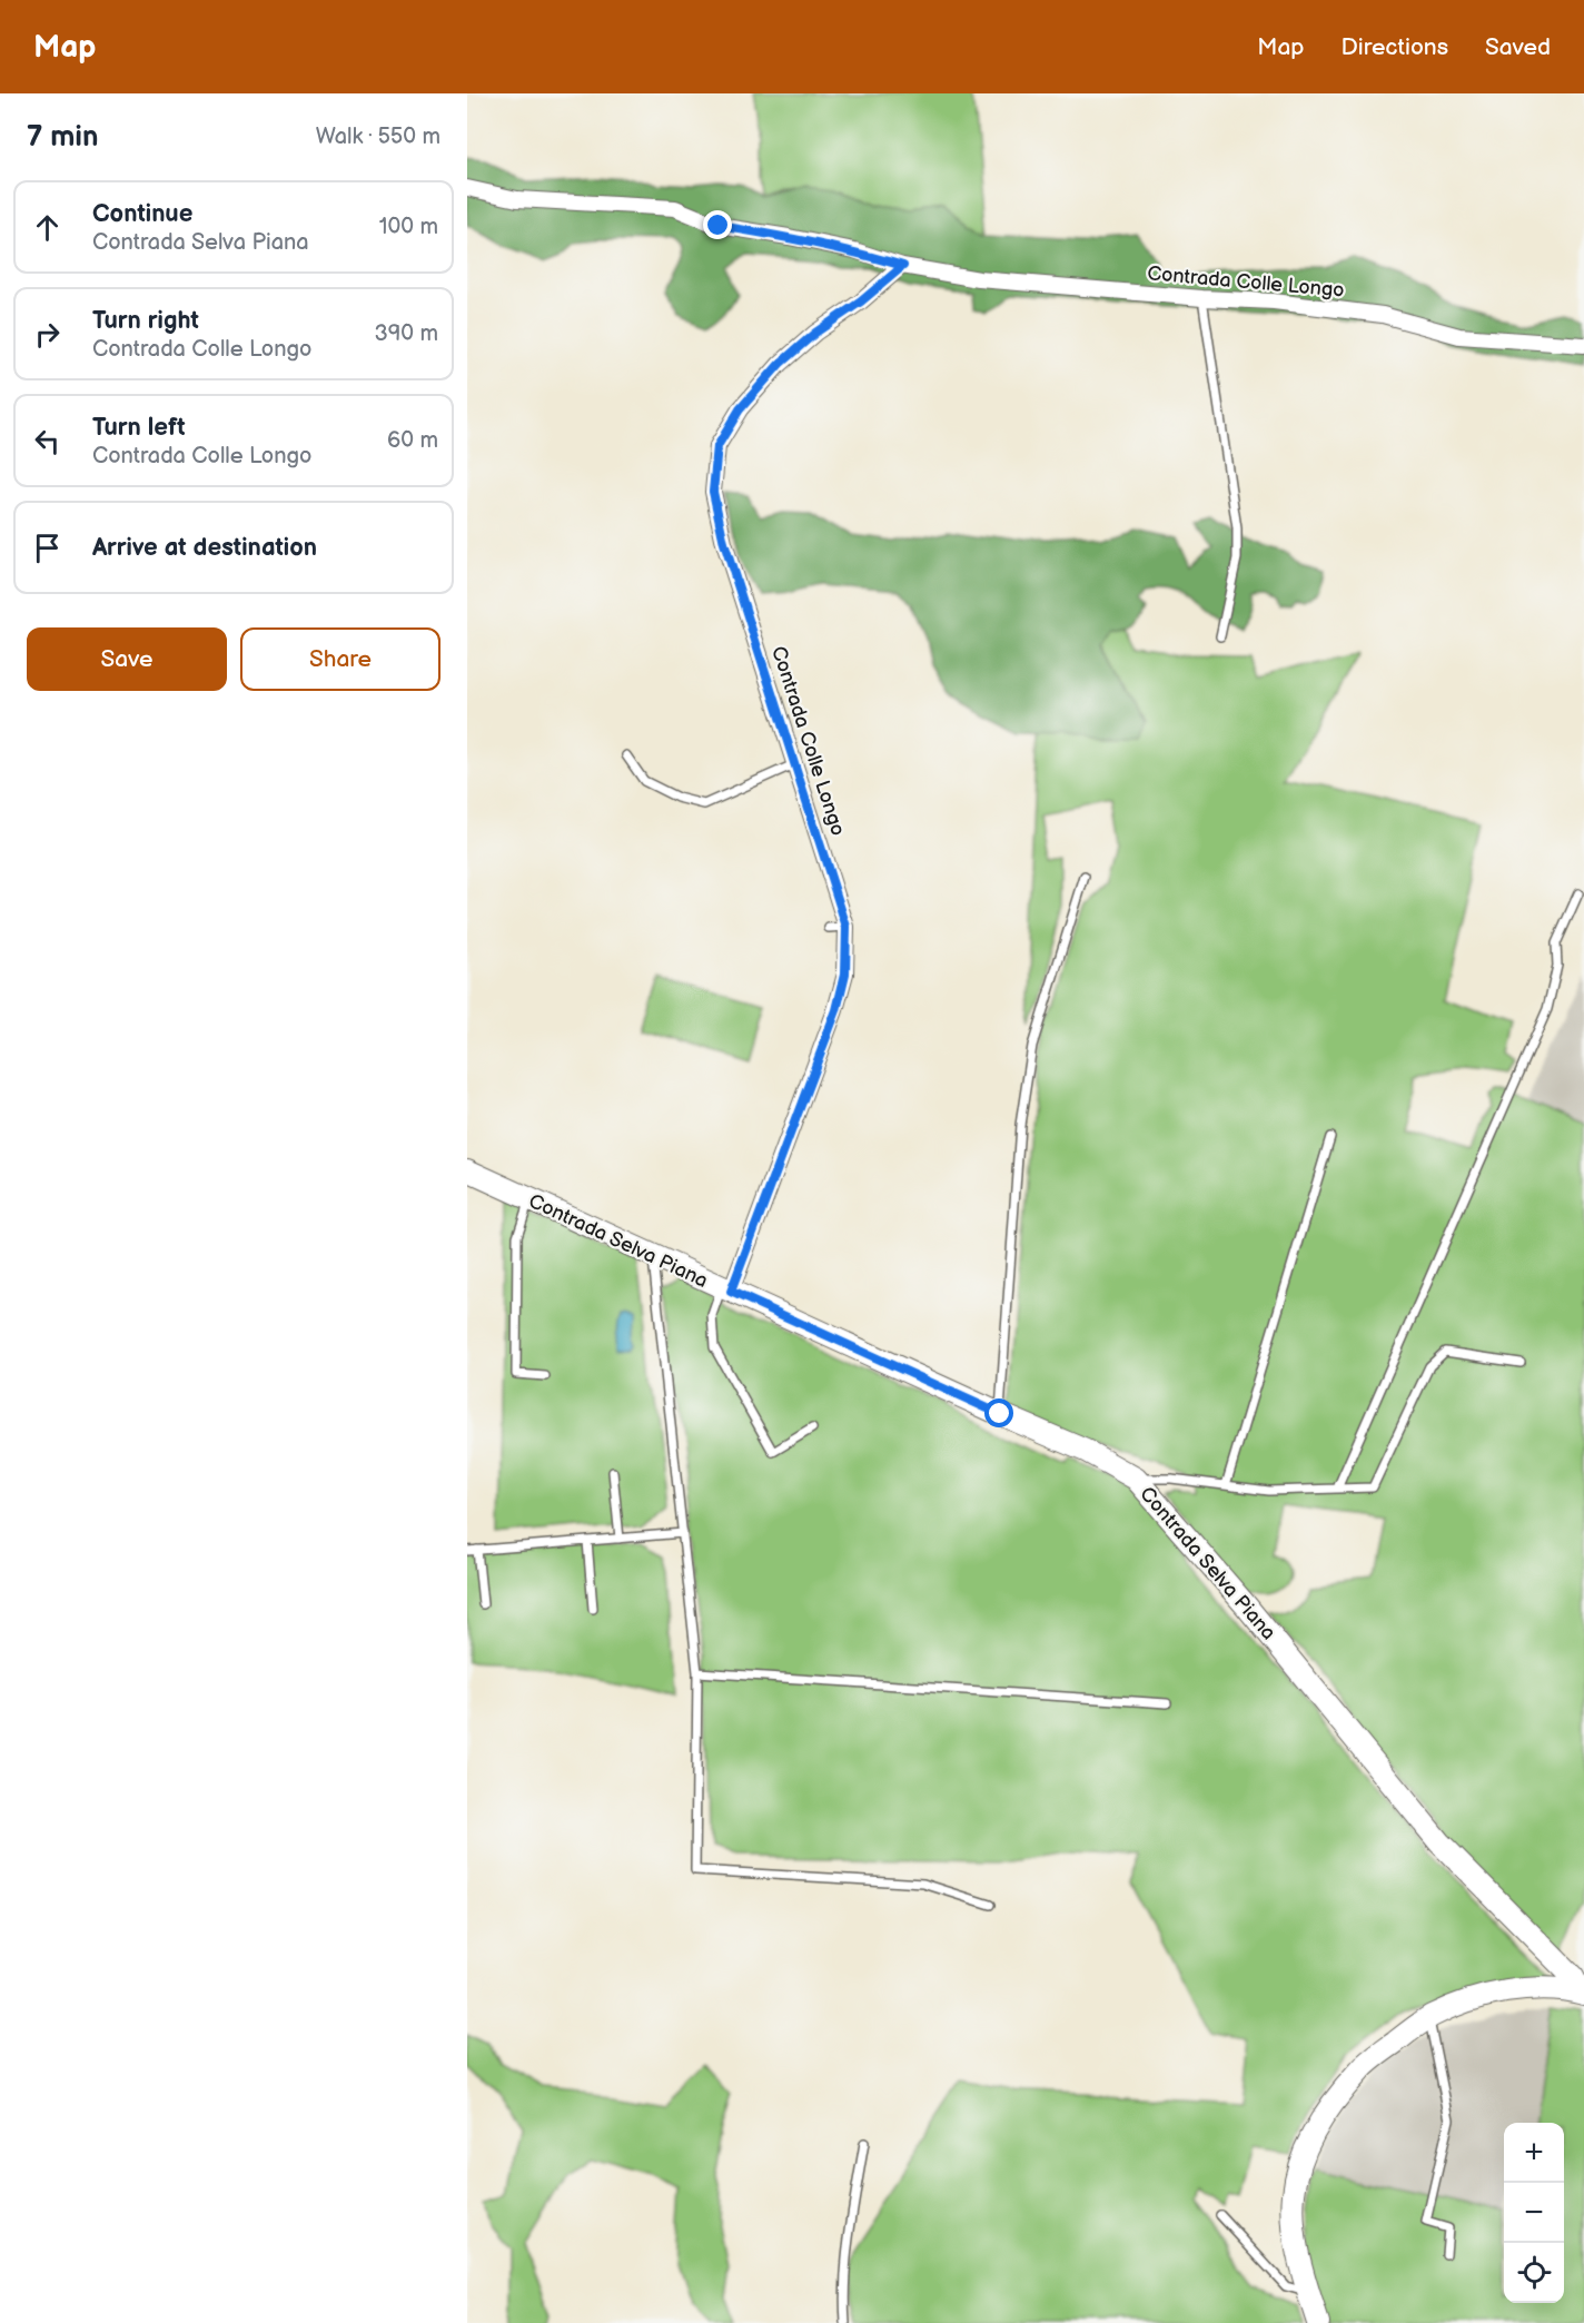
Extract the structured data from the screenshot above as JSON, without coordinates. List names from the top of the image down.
{
  "streets": {
    "street": ["Contrada Colle Longo", "Contrada Selva Piana"]
  },
  "crossings": [
    ["Contrada Colle Longo", "Contrada Selva Piana"]
  ],
  "page": {
    "header": "Map",
    "nav": ["Map", "Directions", "Saved"],
    "heading": ["7 min", "Walk · 550 m"],
    "list": [
      ["Continue", "Contrada Selva Piana", "100 m"],
      ["Turn right", "Contrada Colle Longo", "390 m"],
      ["Turn left", "Contrada Colle Longo", "60 m"],
      "Arrive at destination"
    ],
    "buttons": ["Save", "Share"],
    "map_buttons": ["+", "−"]
  }
}
